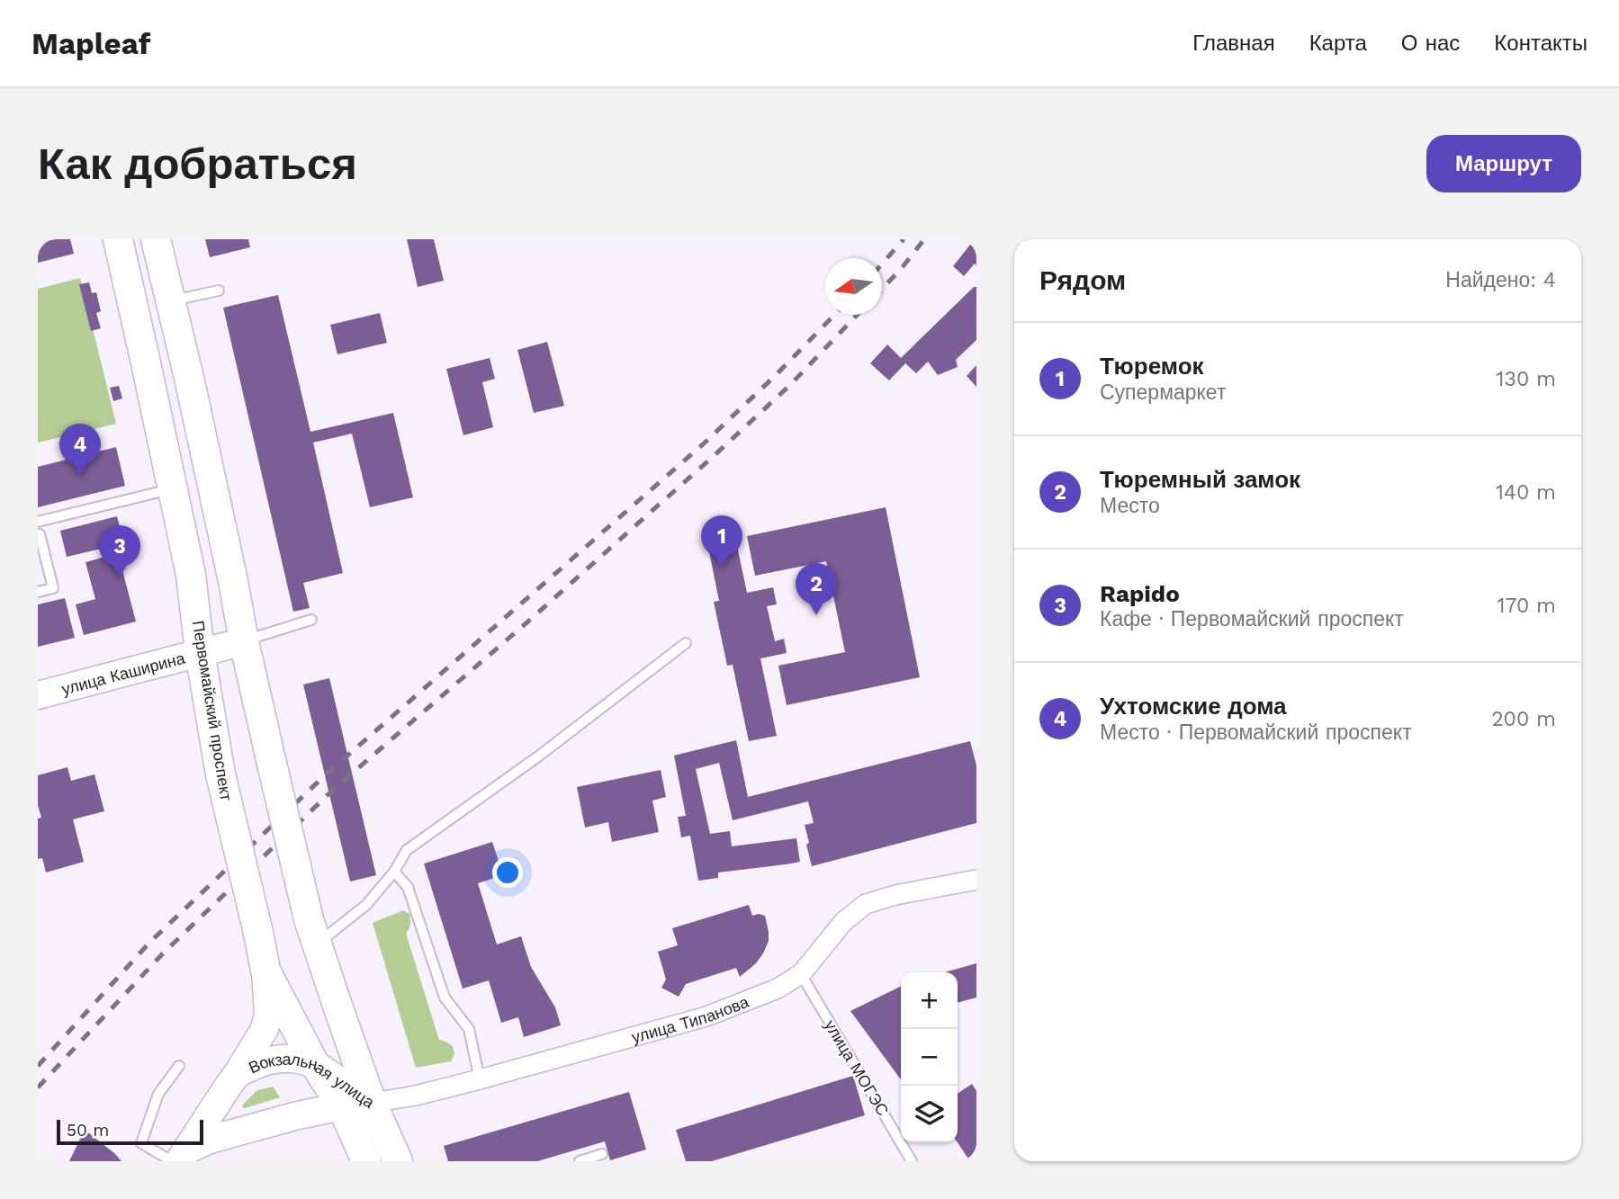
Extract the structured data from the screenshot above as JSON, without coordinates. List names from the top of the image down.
{
  "streets": {
    "main road": ["улица Каширина", "Первомайский проспект", "Вокзальная улица"],
    "street": ["улица Типанова"],
    "lane": ["улица МОГЭС"]
  },
  "crossings": [
    ["улица Каширина", "Первомайский проспект"],
    ["Первомайский проспект", "Вокзальная улица"],
    ["улица Типанова", "улица МОГЭС"],
    ["улица Типанова", "Вокзальная улица"]
  ],
  "scale_bar": "50 m",
  "north": "left",
  "page": {
    "header": "Mapleaf",
    "nav": [
      "Главная",
      "Карта",
      "О нас",
      "Контакты"
    ],
    "buttons": "Маршрут",
    "title": "Как добраться",
    "heading": ["Рядом", "Найдено: 4"],
    "list": [
      {
        "mark": "1",
        "name": "Тюремок",
        "note": "Супермаркет",
        "value": "130 m"
      },
      {
        "mark": "2",
        "name": "Тюремный замок",
        "note": "Место",
        "value": "140 m"
      },
      {
        "mark": "3",
        "name": "Rapido",
        "note": "Кафе · Первомайский проспект",
        "value": "170 m"
      },
      {
        "mark": "4",
        "name": "Ухтомские дома",
        "note": "Место · Первомайский проспект",
        "value": "200 m"
      }
    ],
    "pins": [
      "4",
      "1",
      "3",
      "2"
    ],
    "map_buttons": ["+", "−"],
    "scale": "50 m"
  }
}
